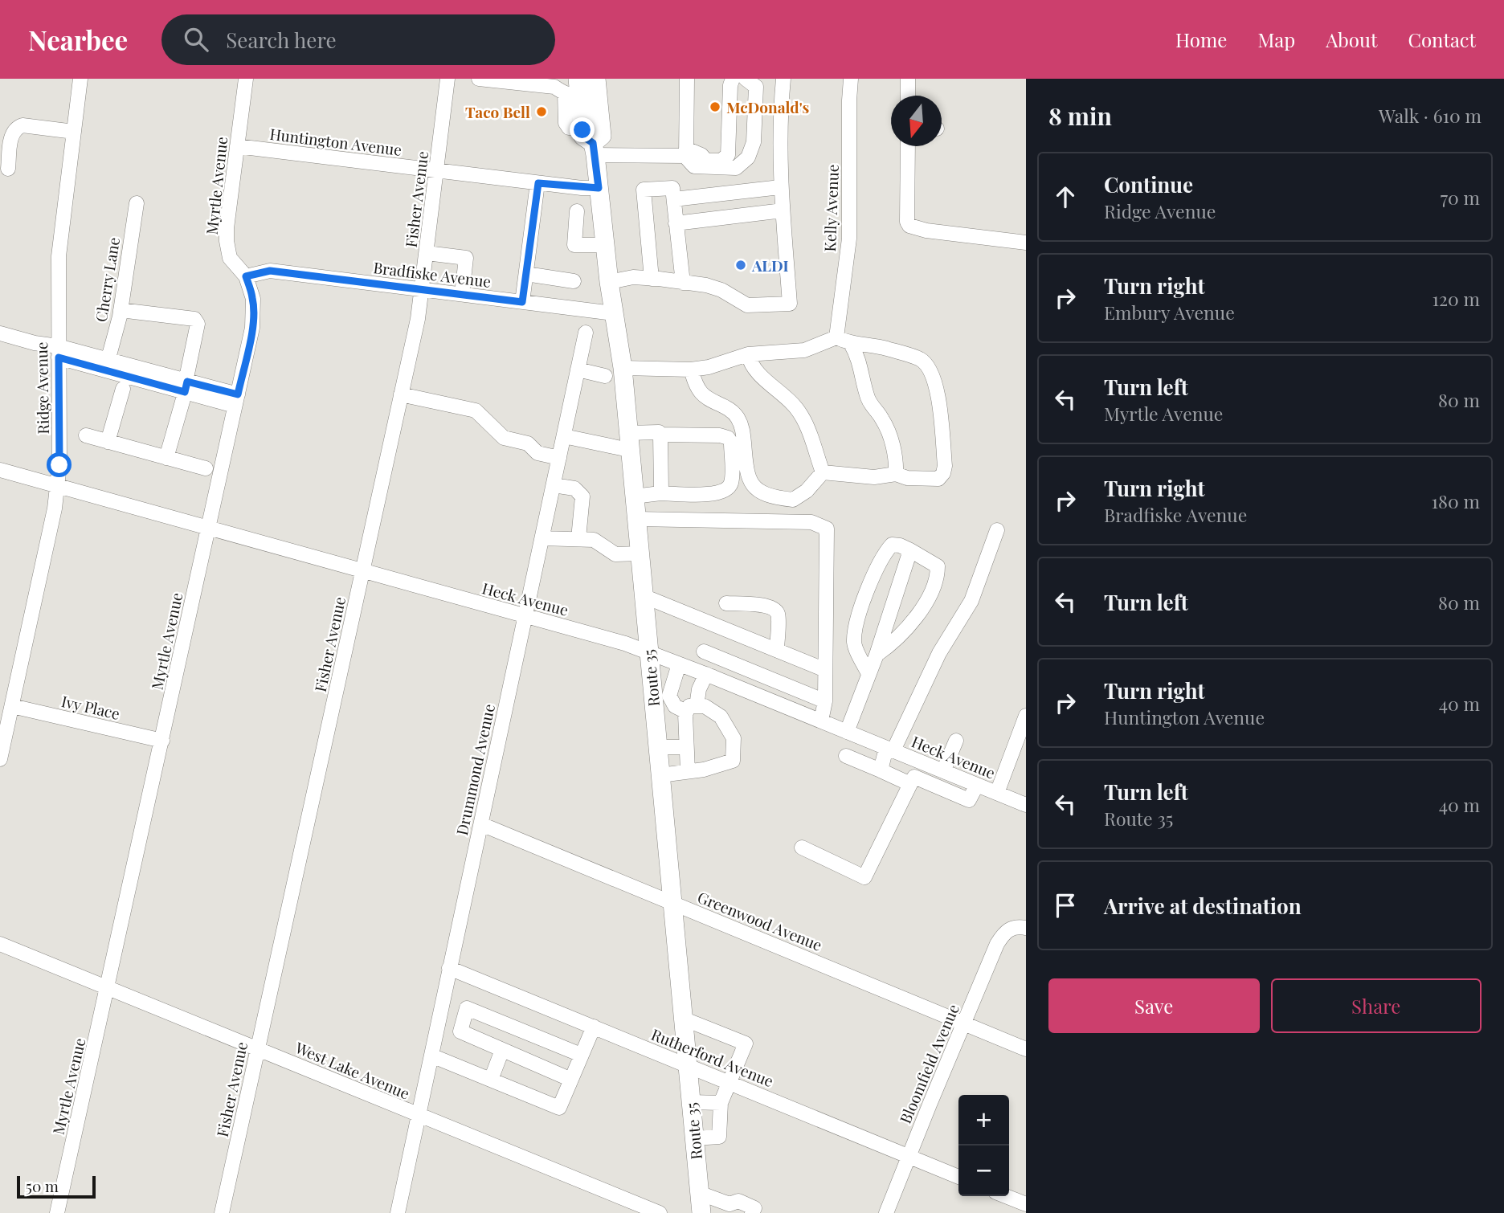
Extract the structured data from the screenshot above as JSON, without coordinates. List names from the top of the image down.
{
  "streets": {
    "main road": ["Route 35"],
    "street": [
      "Huntington Avenue",
      "Myrtle Avenue",
      "Fisher Avenue",
      "Kelly Avenue",
      "Bradfiske Avenue",
      "Cherry Lane",
      "Ridge Avenue",
      "Heck Avenue",
      "Ivy Place",
      "Drummond Avenue",
      "Greenwood Avenue",
      "Rutherford Avenue",
      "Bloomfield Avenue",
      "West Lake Avenue"
    ]
  },
  "crossings": [
    ["Huntington Avenue", "Myrtle Avenue"],
    ["Huntington Avenue", "Fisher Avenue"],
    ["Huntington Avenue", "Route 35"],
    ["Myrtle Avenue", "Bradfiske Avenue"],
    ["Myrtle Avenue", "Heck Avenue"],
    ["Myrtle Avenue", "Ivy Place"],
    ["Myrtle Avenue", "West Lake Avenue"],
    ["Fisher Avenue", "Bradfiske Avenue"],
    ["Fisher Avenue", "Heck Avenue"],
    ["Fisher Avenue", "West Lake Avenue"],
    ["Bradfiske Avenue", "Route 35"],
    ["Ridge Avenue", "Heck Avenue"],
    ["Ridge Avenue", "Ivy Place"],
    ["Heck Avenue", "Route 35"],
    ["Heck Avenue", "Drummond Avenue"],
    ["Route 35", "Greenwood Avenue"],
    ["Route 35", "Rutherford Avenue"],
    ["Drummond Avenue", "Greenwood Avenue"],
    ["Drummond Avenue", "Rutherford Avenue"],
    ["Drummond Avenue", "West Lake Avenue"],
    ["Greenwood Avenue", "Bloomfield Avenue"],
    ["Rutherford Avenue", "Bloomfield Avenue"]
  ],
  "places": ["McDonald's", "Taco Bell", "ALDI"],
  "scale_bar": "50 m",
  "north": "bottom",
  "page": {
    "header": "Nearbee",
    "search": "Search here",
    "nav": [
      "Home",
      "Map",
      "About",
      "Contact"
    ],
    "heading": ["8 min", "Walk · 610 m"],
    "list": [
      ["Continue", "Ridge Avenue", "70 m"],
      ["Turn right", "Embury Avenue", "120 m"],
      ["Turn left", "Myrtle Avenue", "80 m"],
      ["Turn right", "Bradfiske Avenue", "180 m"],
      ["Turn left", "80 m"],
      ["Turn right", "Huntington Avenue", "40 m"],
      ["Turn left", "Route 35", "40 m"],
      "Arrive at destination"
    ],
    "buttons": ["Save", "Share"],
    "map_buttons": ["+", "−"],
    "scale": "50 m"
  }
}
